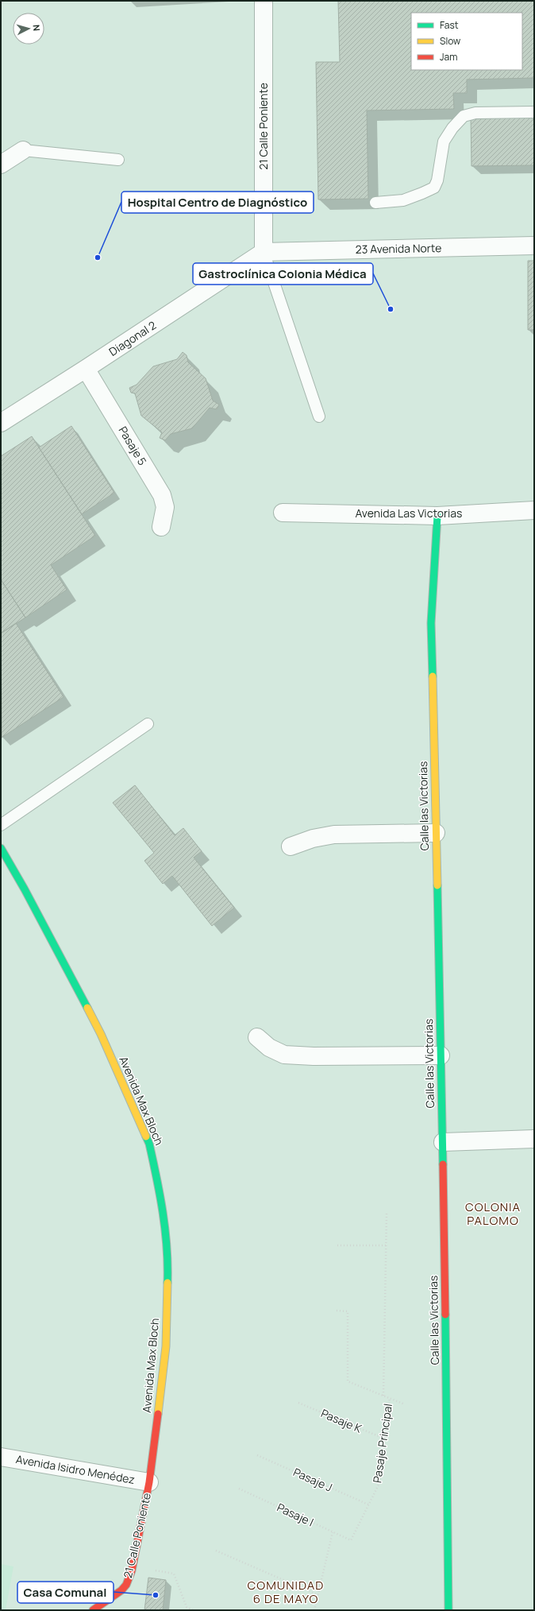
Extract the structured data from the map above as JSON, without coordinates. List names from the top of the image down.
{
  "streets": {
    "street": [
      "21 Calle Poniente",
      "23 Avenida Norte",
      "Diagonal 2",
      "Pasaje 5",
      "Avenida Las Victorias",
      "Calle las Victorias",
      "Avenida Max Bloch",
      "Avenida Isidro Menédez"
    ],
    "path": [
      "Pasaje K",
      "Pasaje Principal",
      "Pasaje J",
      "Pasaje I"
    ]
  },
  "crossings": [
    ["21 Calle Poniente", "23 Avenida Norte"],
    ["21 Calle Poniente", "Diagonal 2"],
    ["21 Calle Poniente", "Avenida Max Bloch"],
    ["21 Calle Poniente", "Avenida Isidro Menédez"],
    ["23 Avenida Norte", "Diagonal 2"],
    ["Diagonal 2", "Pasaje 5"],
    ["Avenida Las Victorias", "Calle las Victorias"],
    ["Avenida Max Bloch", "Avenida Isidro Menédez"],
    ["Pasaje K", "Pasaje Principal"],
    ["Pasaje Principal", "Pasaje J"],
    ["Pasaje Principal", "Pasaje I"]
  ],
  "districts": ["COLONIA PALOMO", "COMUNIDAD 6 DE MAYO"],
  "places": ["Hospital Centro de Diagnóstico", "Gastroclínica Colonia Médica", "Casa Comunal"],
  "legend": ["Fast", "Slow", "Jam"],
  "north": "right"
}
